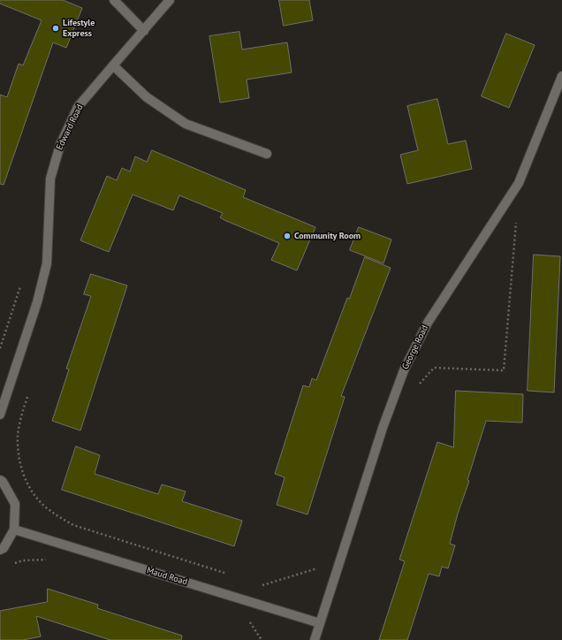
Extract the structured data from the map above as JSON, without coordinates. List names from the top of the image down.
{
  "streets": {
    "street": ["Edward Road", "George Road", "Maud Road"]
  },
  "crossings": [
    ["George Road", "Maud Road"]
  ],
  "places": ["Lifestyle Express", "Community Room"]
}
